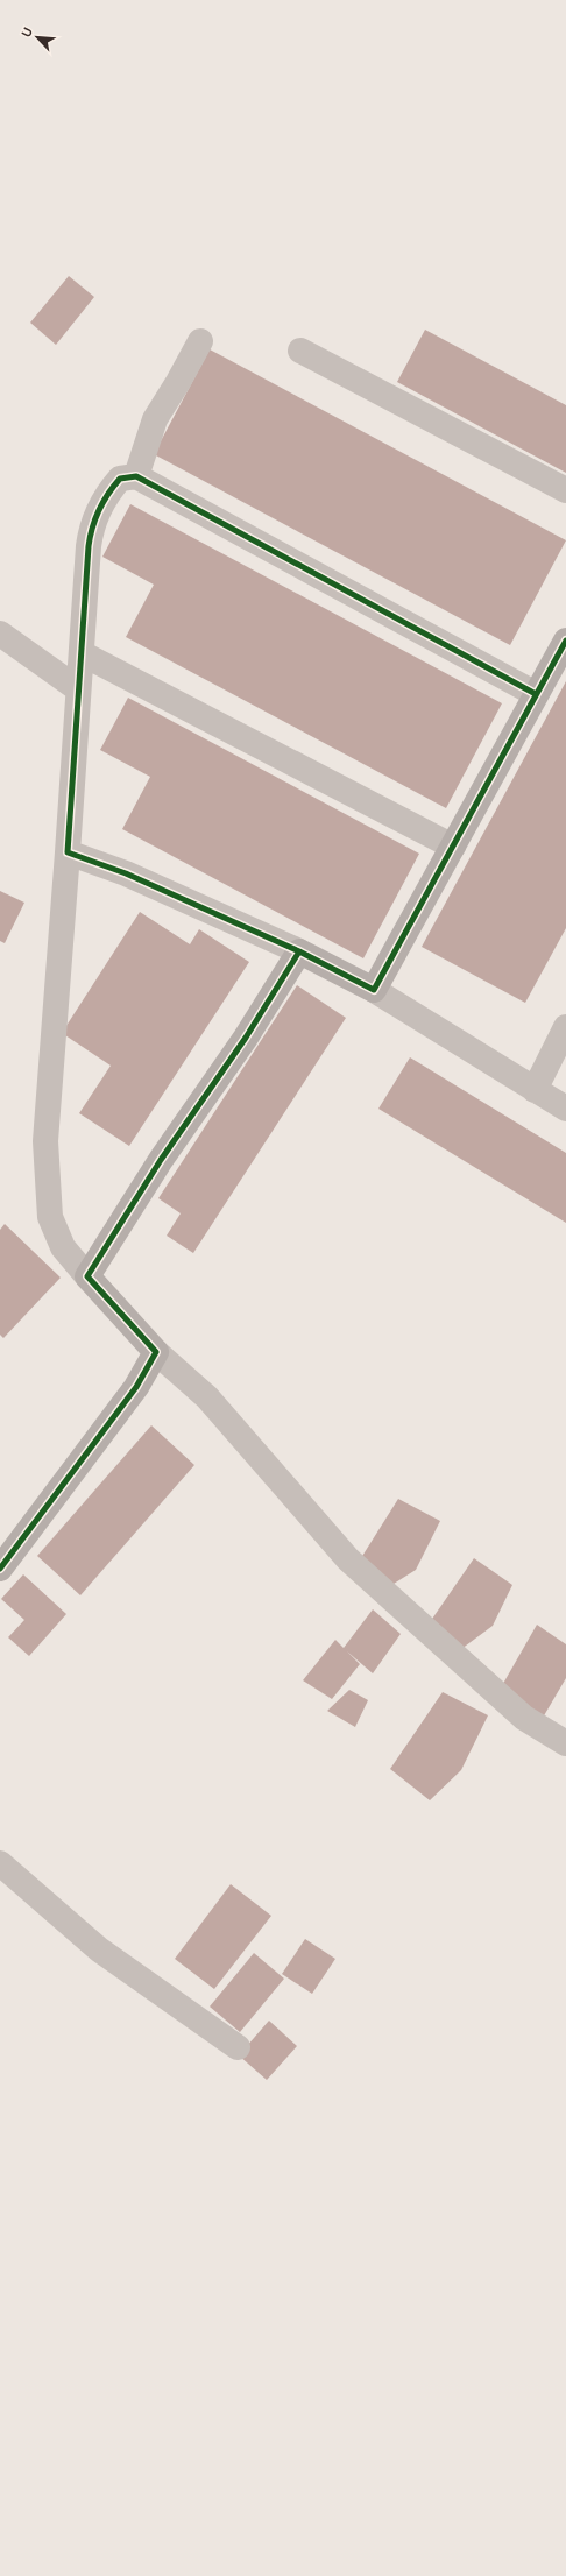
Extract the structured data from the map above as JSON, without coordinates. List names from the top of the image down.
{
  "north": "top left"
}
